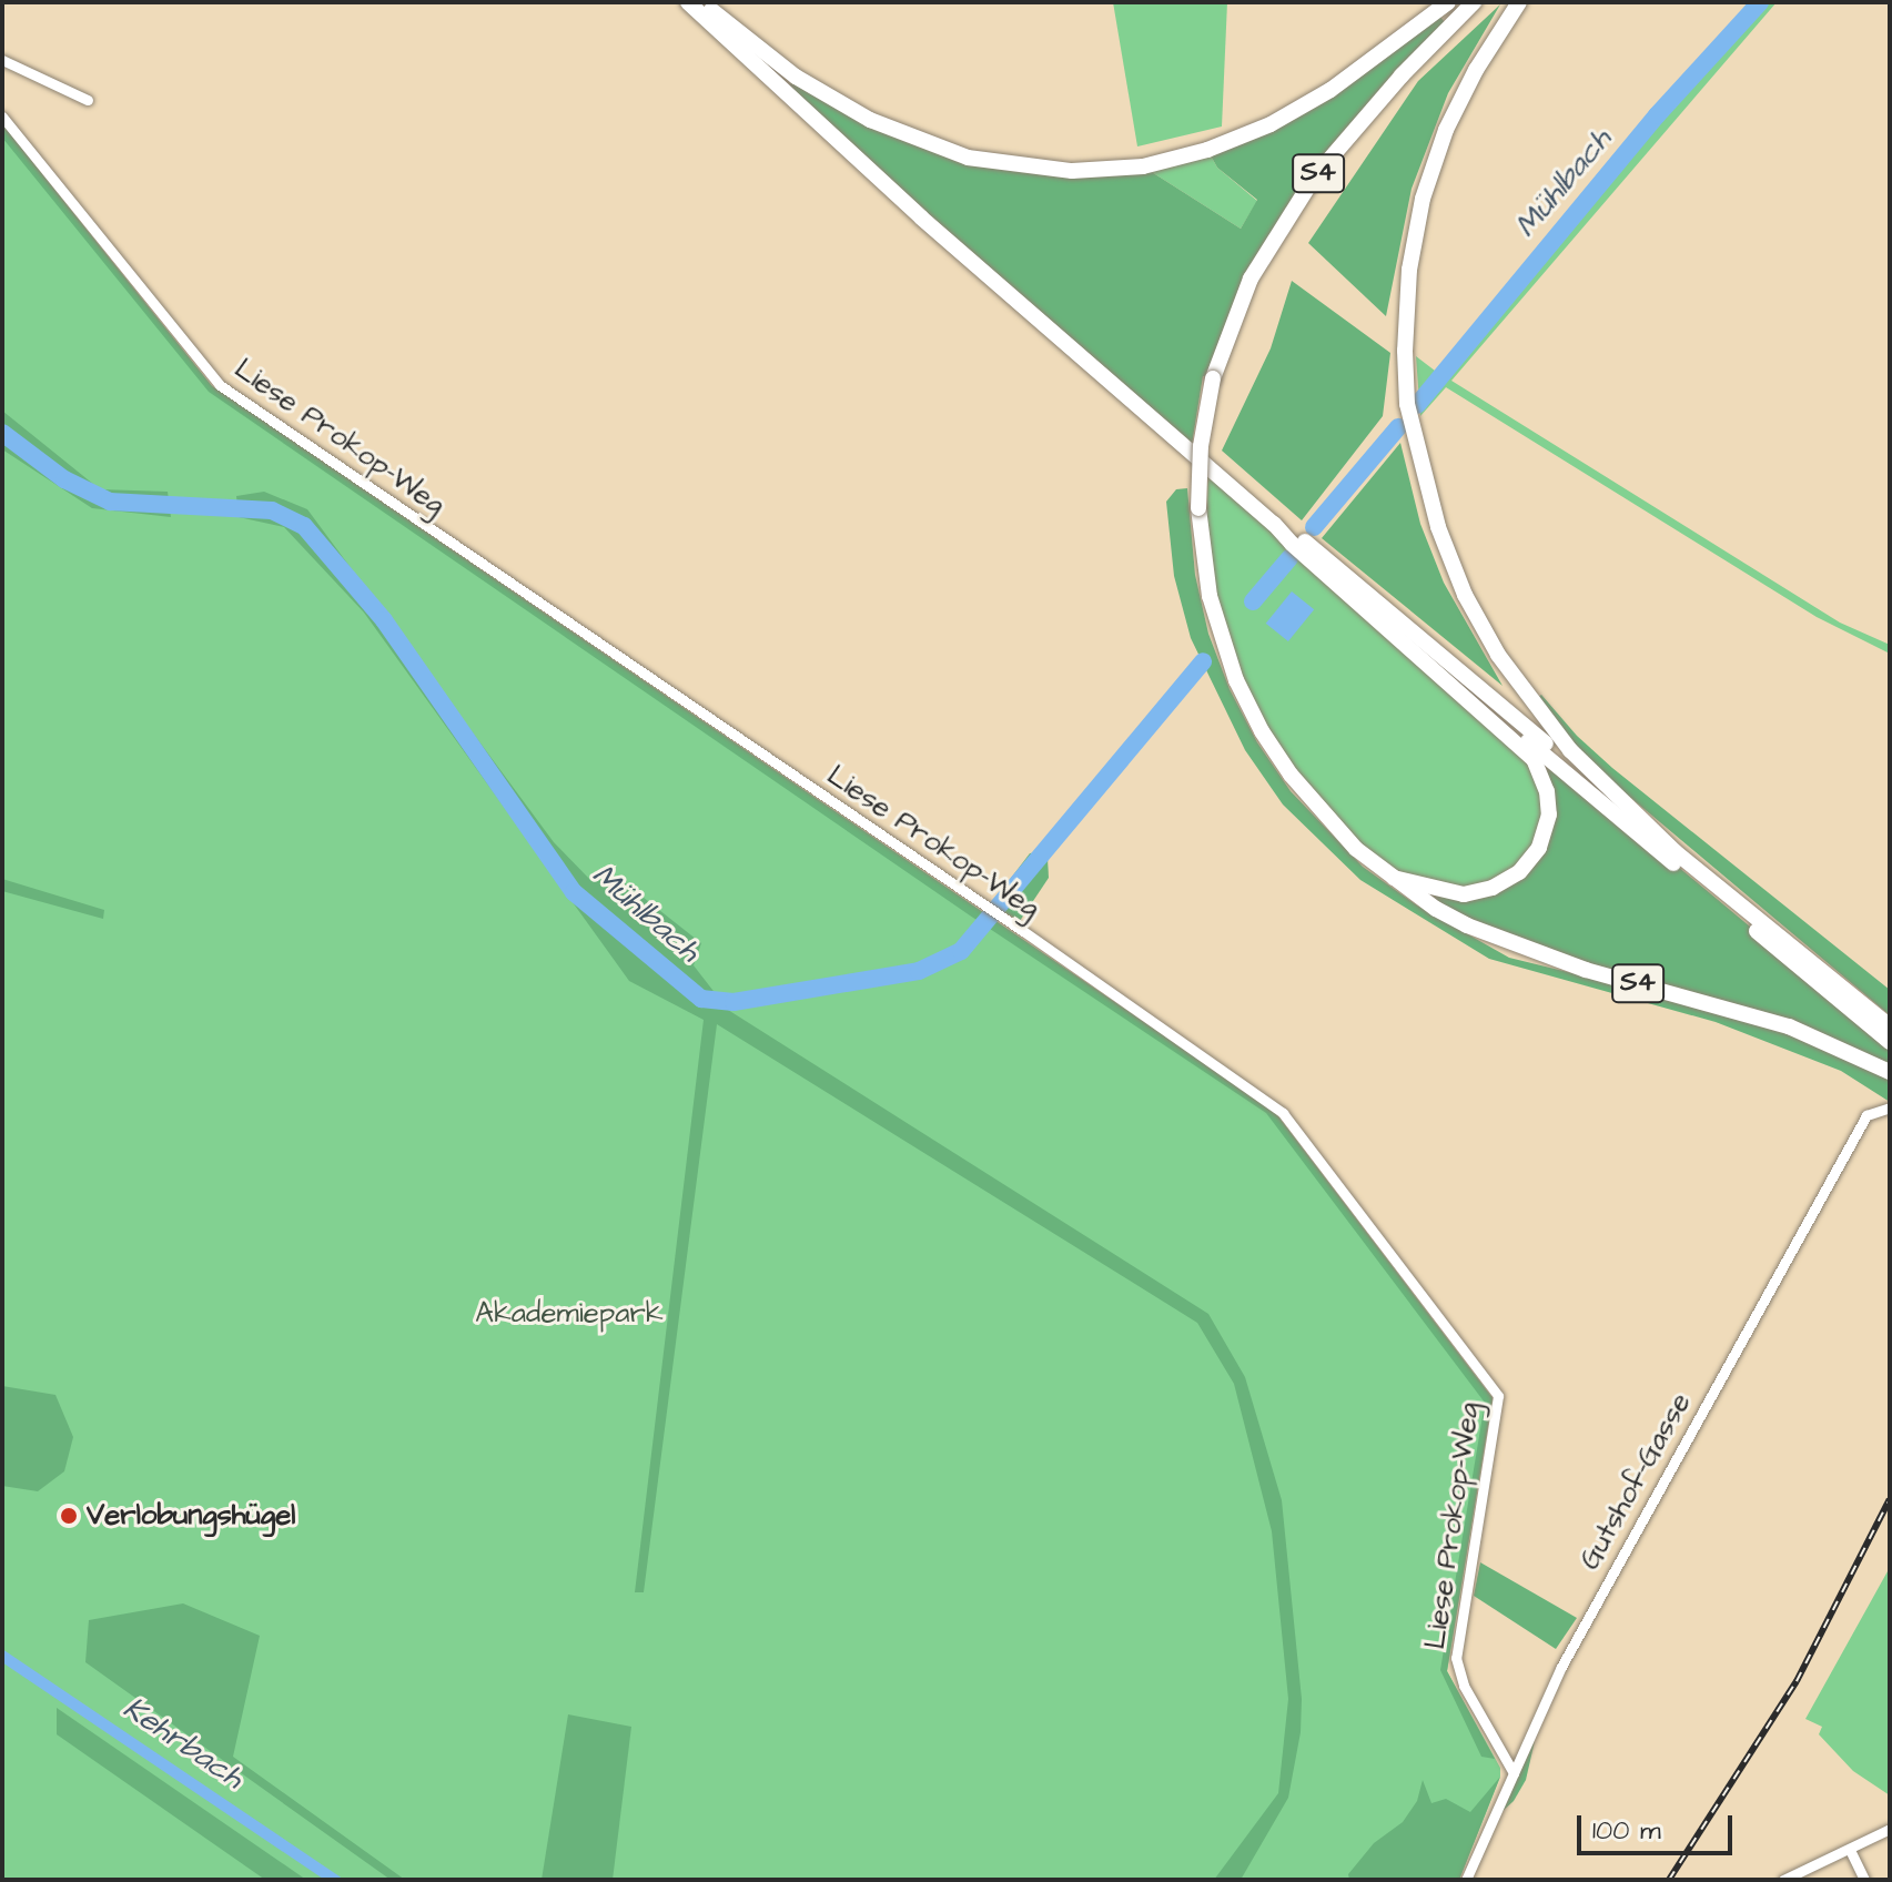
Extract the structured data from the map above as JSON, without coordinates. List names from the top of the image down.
{
  "streets": {
    "highway": ["S4"],
    "street": ["Liese Prokop-Weg", "Gutshof-Gasse"]
  },
  "crossings": [
    ["Liese Prokop-Weg", "Gutshof-Gasse"]
  ],
  "water": ["Mühlbach", "Kehrbach"],
  "parks": ["Akademiepark"],
  "places": ["Verlobungshügel"],
  "scale_bar": "100 m"
}
